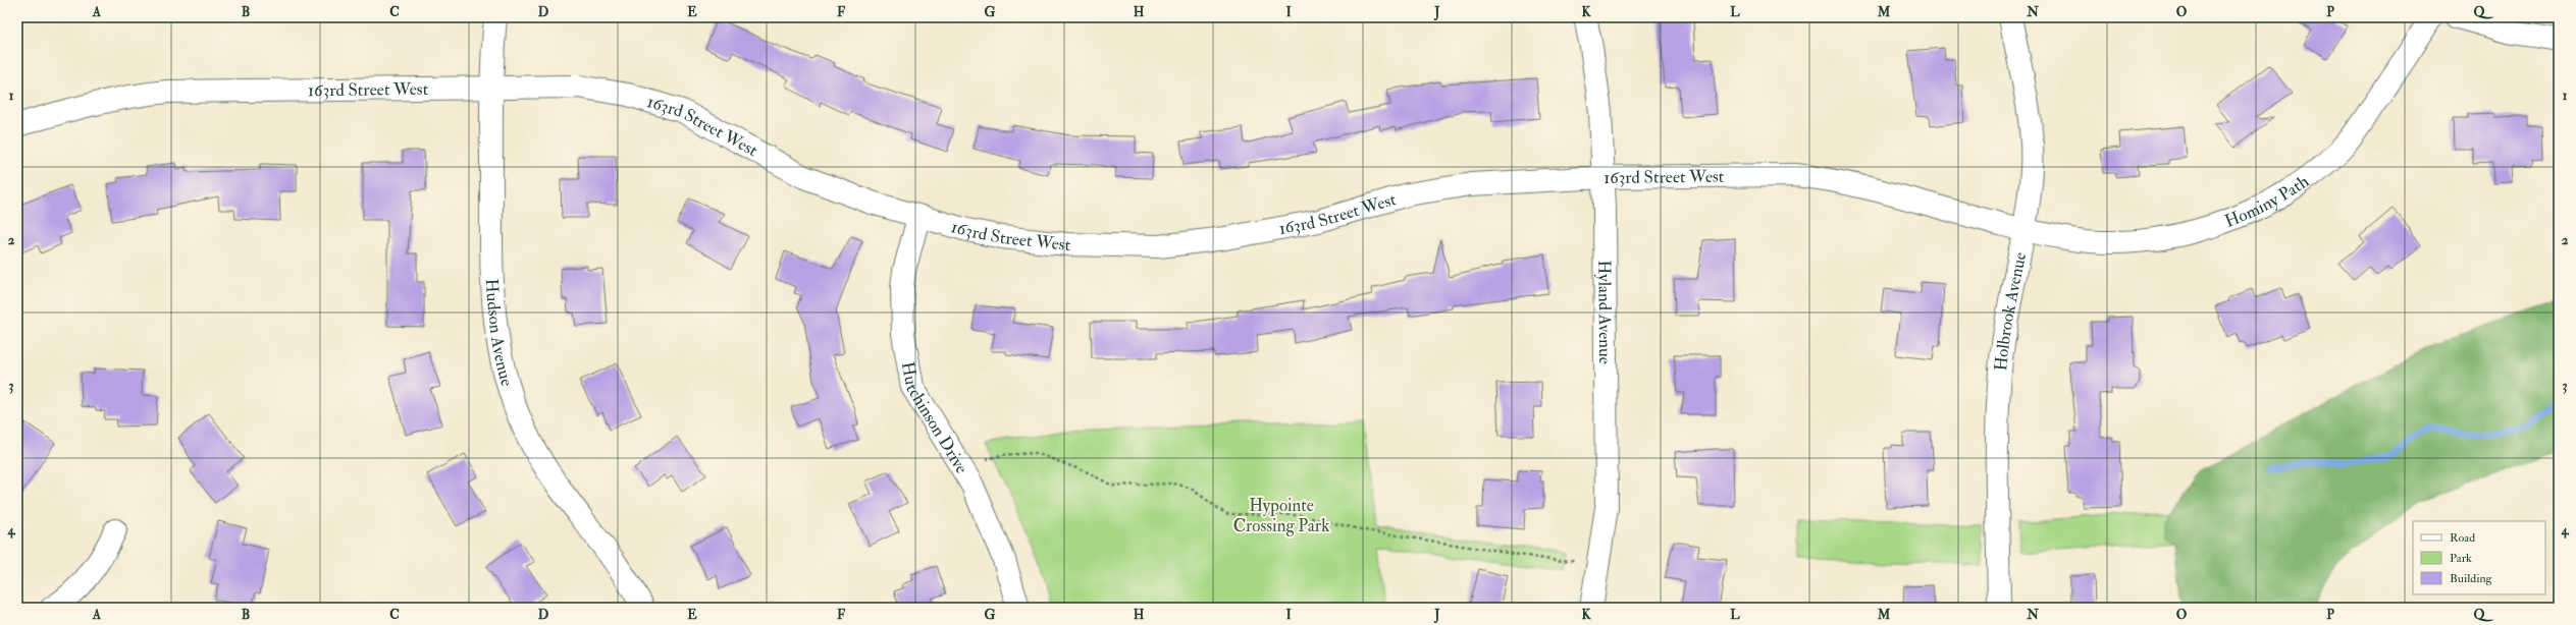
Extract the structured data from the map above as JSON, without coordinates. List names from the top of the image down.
{
  "streets": {
    "street": [
      "163rd Street West",
      "Hominy Path",
      "Holbrook Avenue",
      "Hyland Avenue",
      "Hudson Avenue",
      "Hutchinson Drive"
    ]
  },
  "crossings": [
    ["163rd Street West", "Hominy Path"],
    ["163rd Street West", "Holbrook Avenue"],
    ["163rd Street West", "Hyland Avenue"],
    ["163rd Street West", "Hudson Avenue"],
    ["163rd Street West", "Hutchinson Drive"],
    ["Hominy Path", "Holbrook Avenue"]
  ],
  "parks": ["Hypointe Crossing Park"],
  "legend": ["Road", "Park", "Building"],
  "grid": {
    "columns": [
      "A",
      "B",
      "C",
      "D",
      "E",
      "F",
      "G",
      "H",
      "I",
      "J",
      "K",
      "L",
      "M",
      "N",
      "O",
      "P",
      "Q"
    ],
    "rows": [
      "1",
      "2",
      "3",
      "4"
    ]
  }
}
